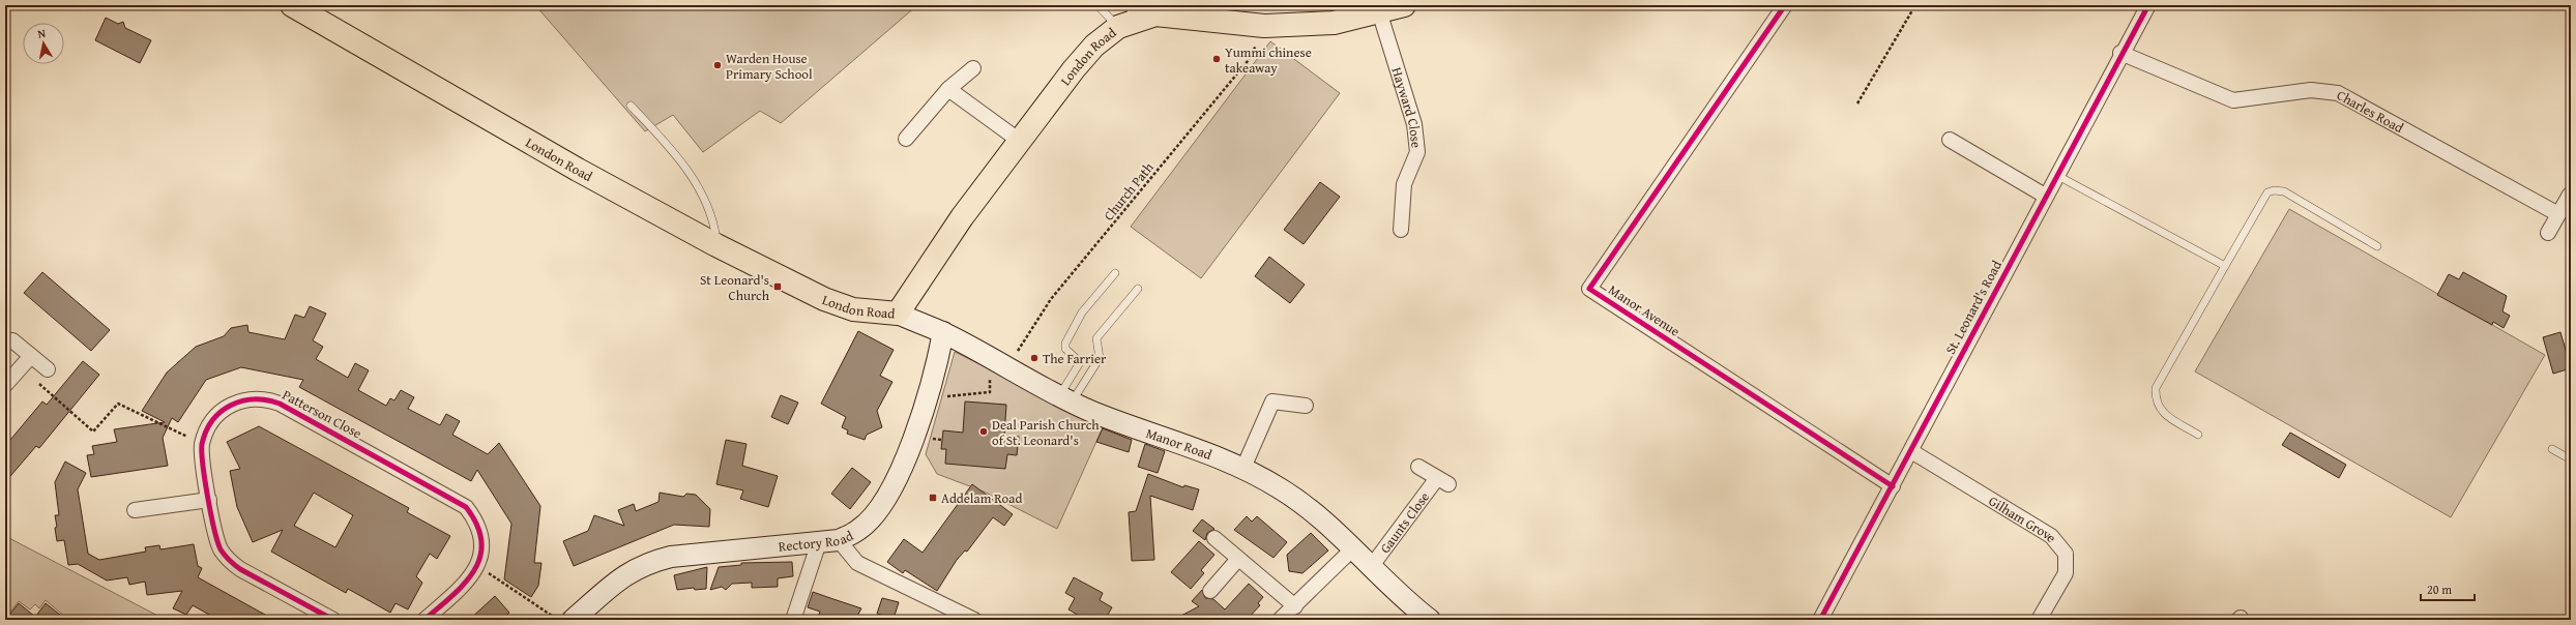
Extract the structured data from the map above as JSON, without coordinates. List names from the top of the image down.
{
  "streets": {
    "main road": ["London Road", "Manor Road", "Rectory Road"],
    "street": [
      "Hayward Close",
      "Charles Road",
      "St. Leonard's Road",
      "Manor Avenue",
      "Patterson Close",
      "Gilham Grove",
      "Gaunts Close"
    ],
    "path": ["Church Path"]
  },
  "crossings": [
    ["London Road", "Hayward Close"],
    ["London Road", "Church Path"],
    ["London Road", "Manor Road"],
    ["Charles Road", "St. Leonard's Road"],
    ["Church Path", "Manor Road"],
    ["St. Leonard's Road", "Manor Avenue"],
    ["St. Leonard's Road", "Gilham Grove"],
    ["Manor Road", "Gaunts Close"],
    ["Manor Road", "Rectory Road"]
  ],
  "places": {
    "other": [
      "Yummi chinese takeaway",
      "Warden House Primary School",
      "The Farrier",
      "Deal Parish Church of St. Leonard's"
    ],
    "transit": ["St Leonard's Church", "Addelam Road"]
  },
  "scale_bar": "20 m",
  "north": "top"
}
